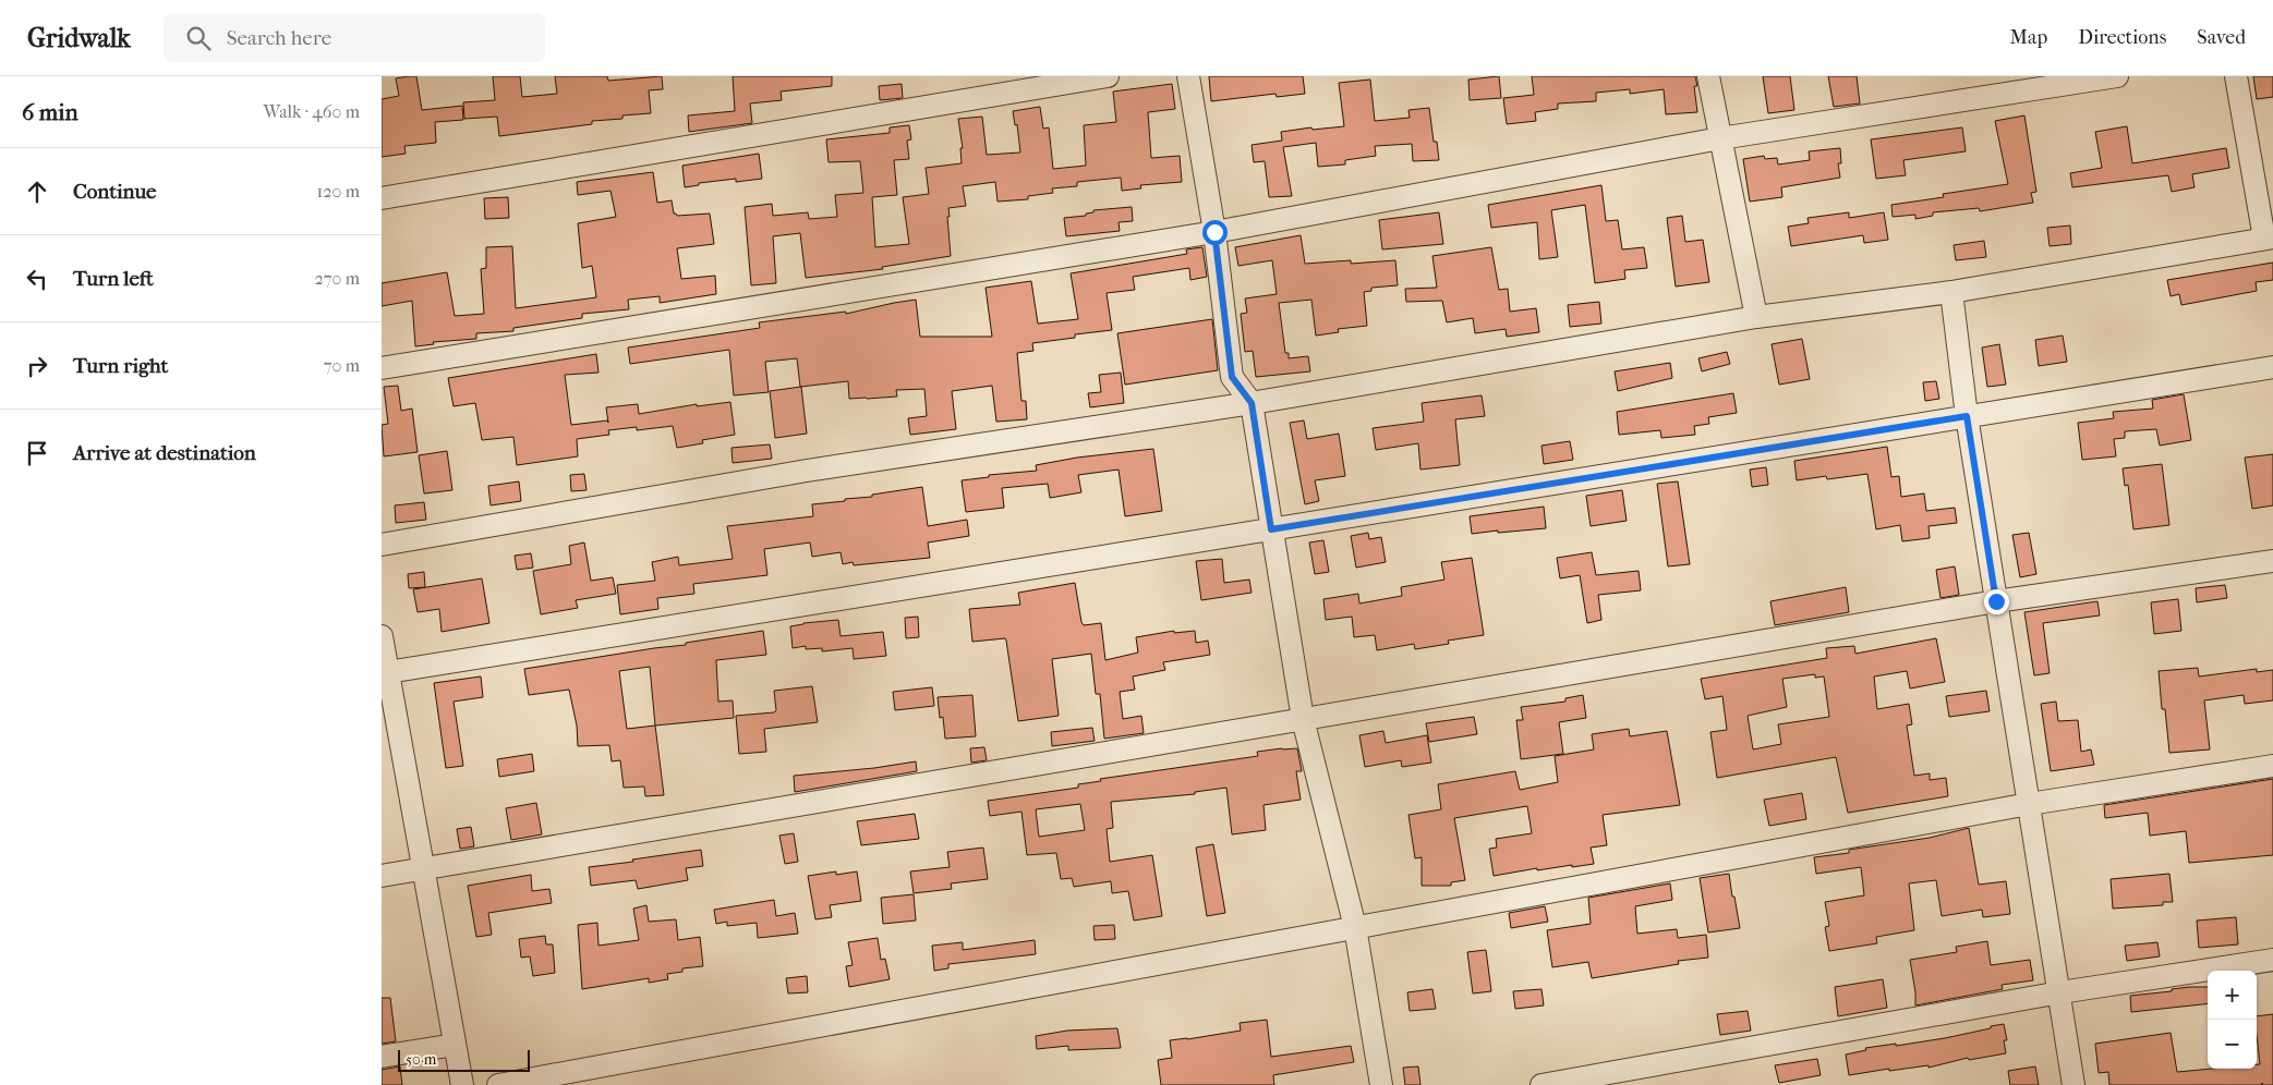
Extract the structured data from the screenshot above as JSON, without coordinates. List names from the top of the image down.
{
  "scale_bar": "50 m",
  "page": {
    "header": "Gridwalk",
    "search": "Search here",
    "nav": ["Map", "Directions", "Saved"],
    "heading": ["6 min", "Walk · 460 m"],
    "list": [
      ["Continue", "120 m"],
      ["Turn left", "270 m"],
      ["Turn right", "70 m"],
      "Arrive at destination"
    ],
    "map_buttons": ["+", "−"],
    "scale": "50 m"
  }
}
